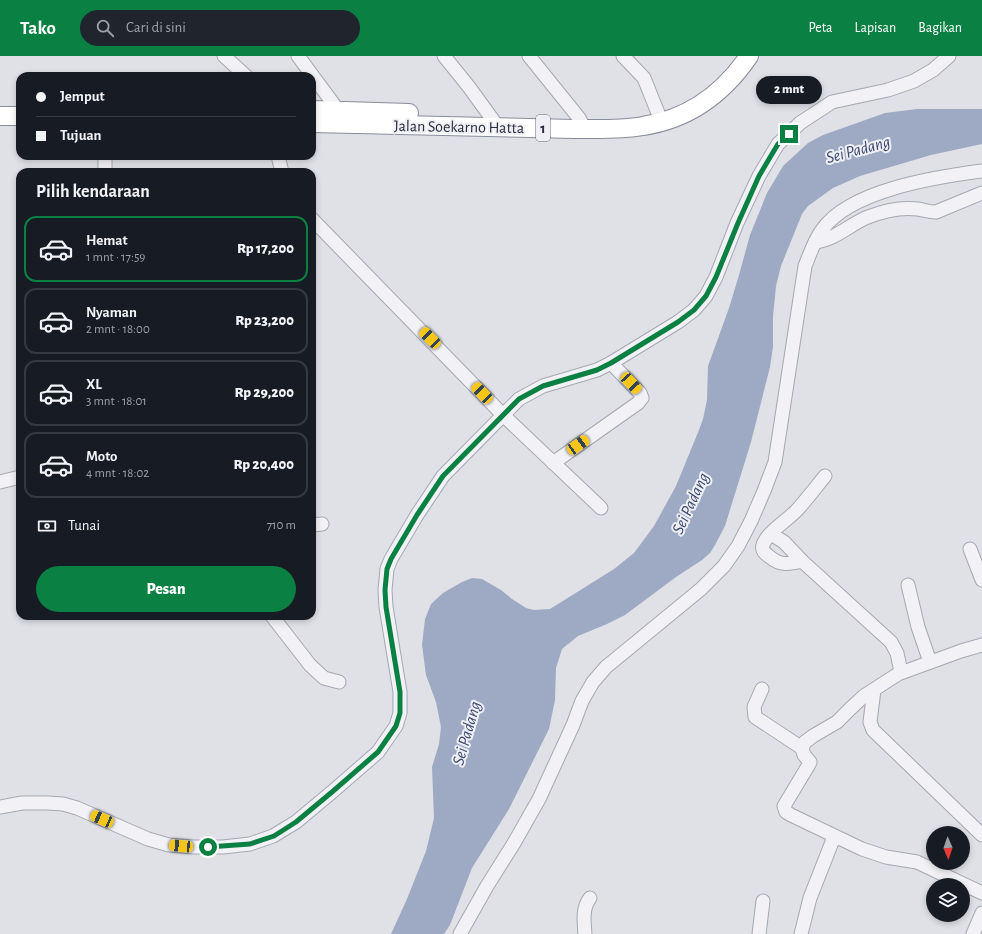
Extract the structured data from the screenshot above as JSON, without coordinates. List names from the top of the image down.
{
  "streets": {
    "highway": ["Jalan Soekarno Hatta", "1"]
  },
  "water": ["Sei Padang"],
  "north": "bottom",
  "page": {
    "header": "Tako",
    "search": "Cari di sini",
    "nav": ["Peta", "Lapisan", "Bagikan"],
    "banner": ["Jemput", "Tujuan"],
    "bubble": "2 mnt",
    "heading": "Pilih kendaraan",
    "list": [
      {
        "name": "Hemat",
        "note": "1 mnt · 17:59",
        "value": "Rp 17,200"
      },
      {
        "name": "Nyaman",
        "note": "2 mnt · 18:00",
        "value": "Rp 23,200"
      },
      {
        "name": "XL",
        "note": "3 mnt · 18:01",
        "value": "Rp 29,200"
      },
      {
        "name": "Moto",
        "note": "4 mnt · 18:02",
        "value": "Rp 20,400"
      }
    ],
    "pay": ["Tunai", "710 m"],
    "buttons": "Pesan"
  }
}
